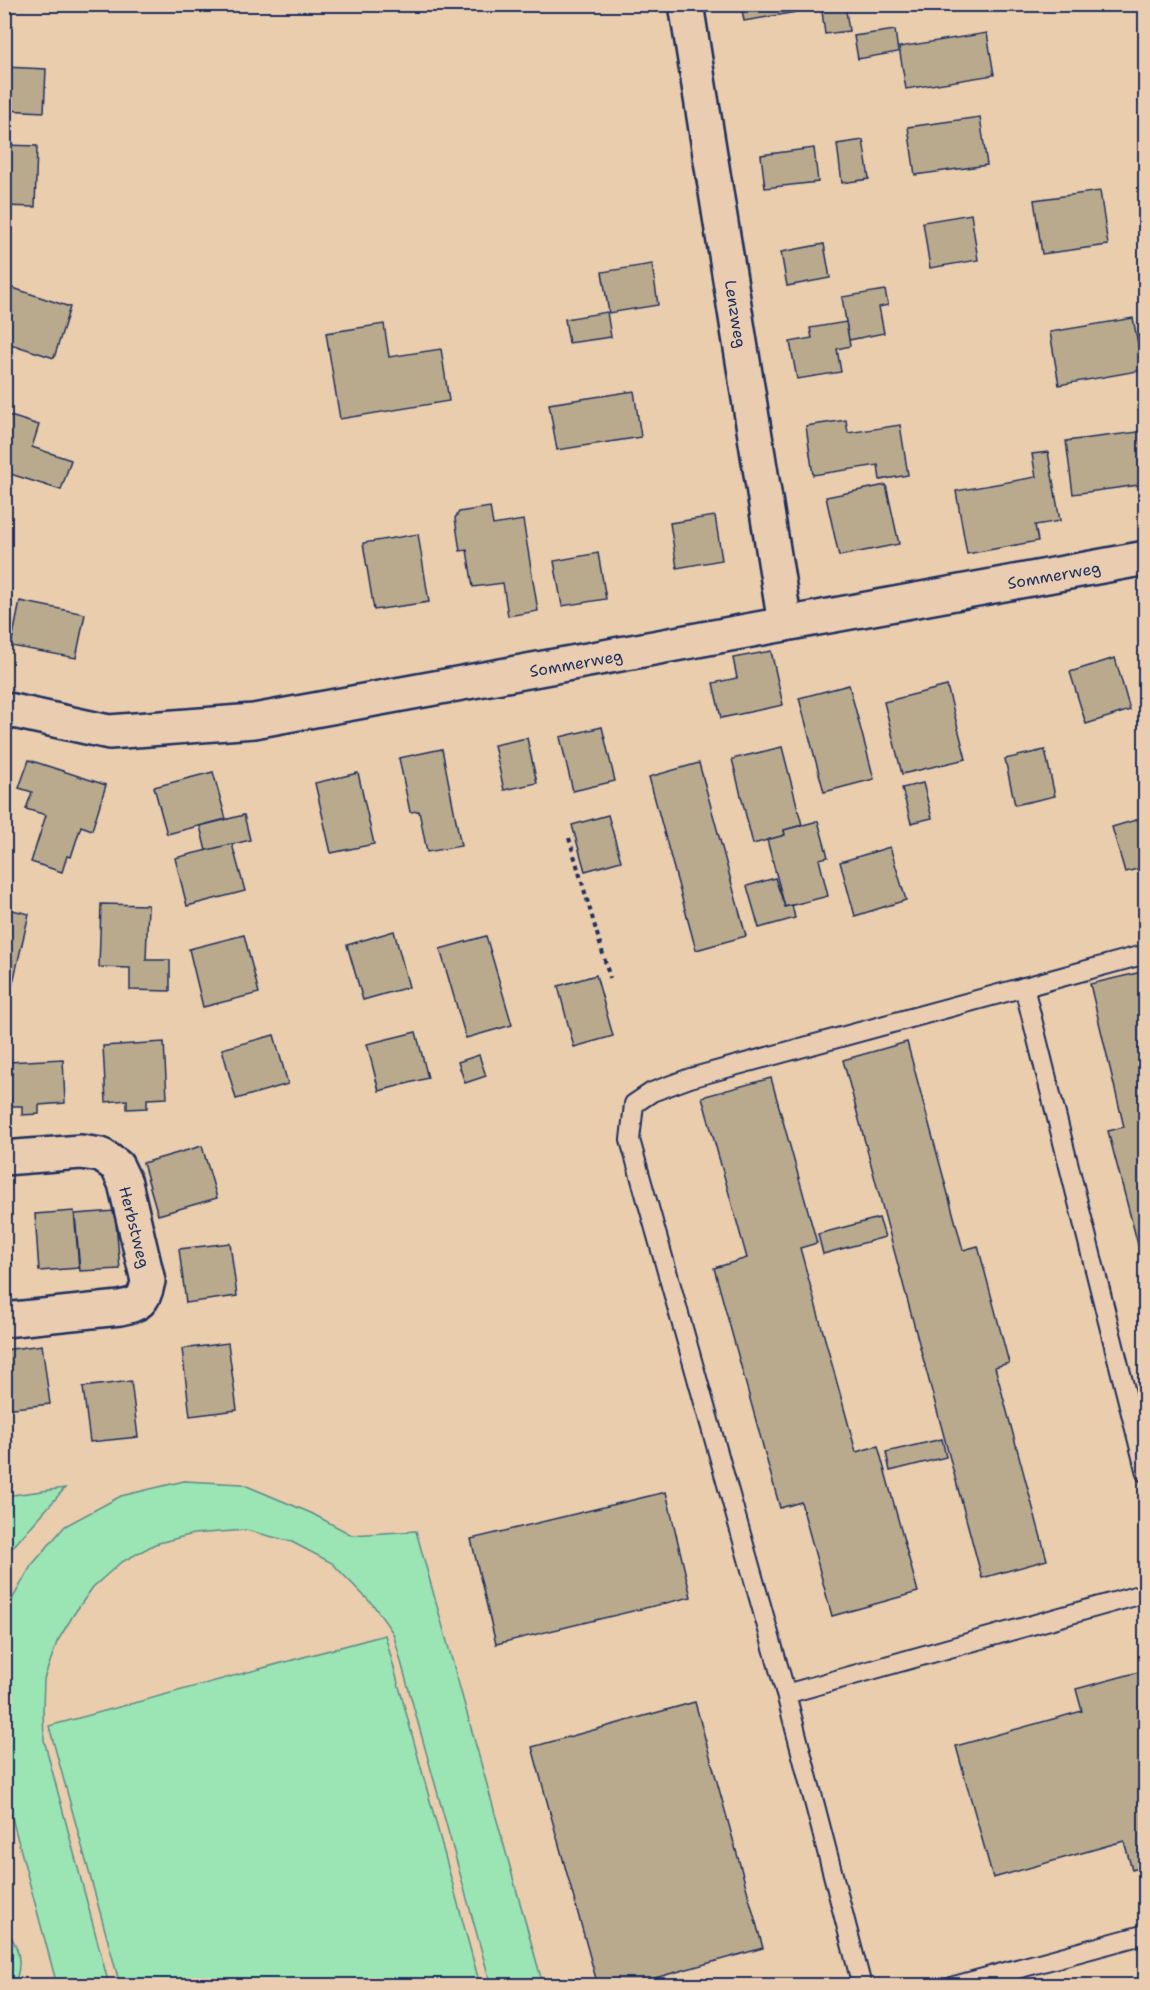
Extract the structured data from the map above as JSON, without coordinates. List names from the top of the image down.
{
  "streets": {
    "street": ["Lenzweg", "Sommerweg", "Herbstweg"]
  },
  "crossings": [
    ["Lenzweg", "Sommerweg"]
  ]
}
